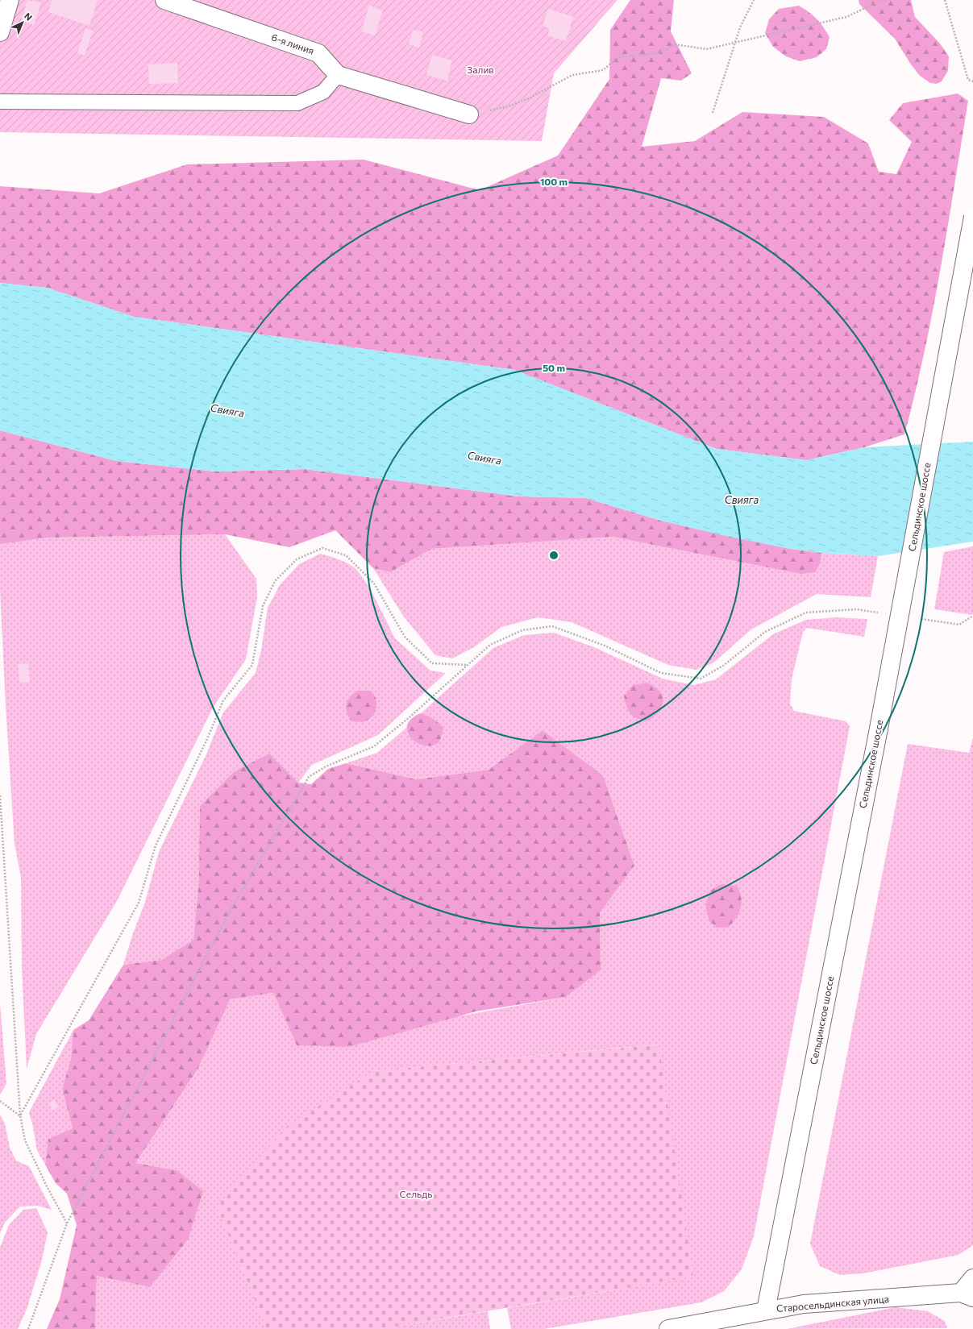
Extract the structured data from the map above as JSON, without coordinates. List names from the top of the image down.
{
  "streets": {
    "main road": ["6-я линия", "Сельдинское шоссе", "Старосельдинская улица"]
  },
  "crossings": [
    ["Сельдинское шоссе", "Старосельдинская улица"]
  ],
  "water": ["Свияга"],
  "parks": ["Залив", "Сельдь"],
  "north": "top right",
  "rings": ["100 m", "50 m"]
}
